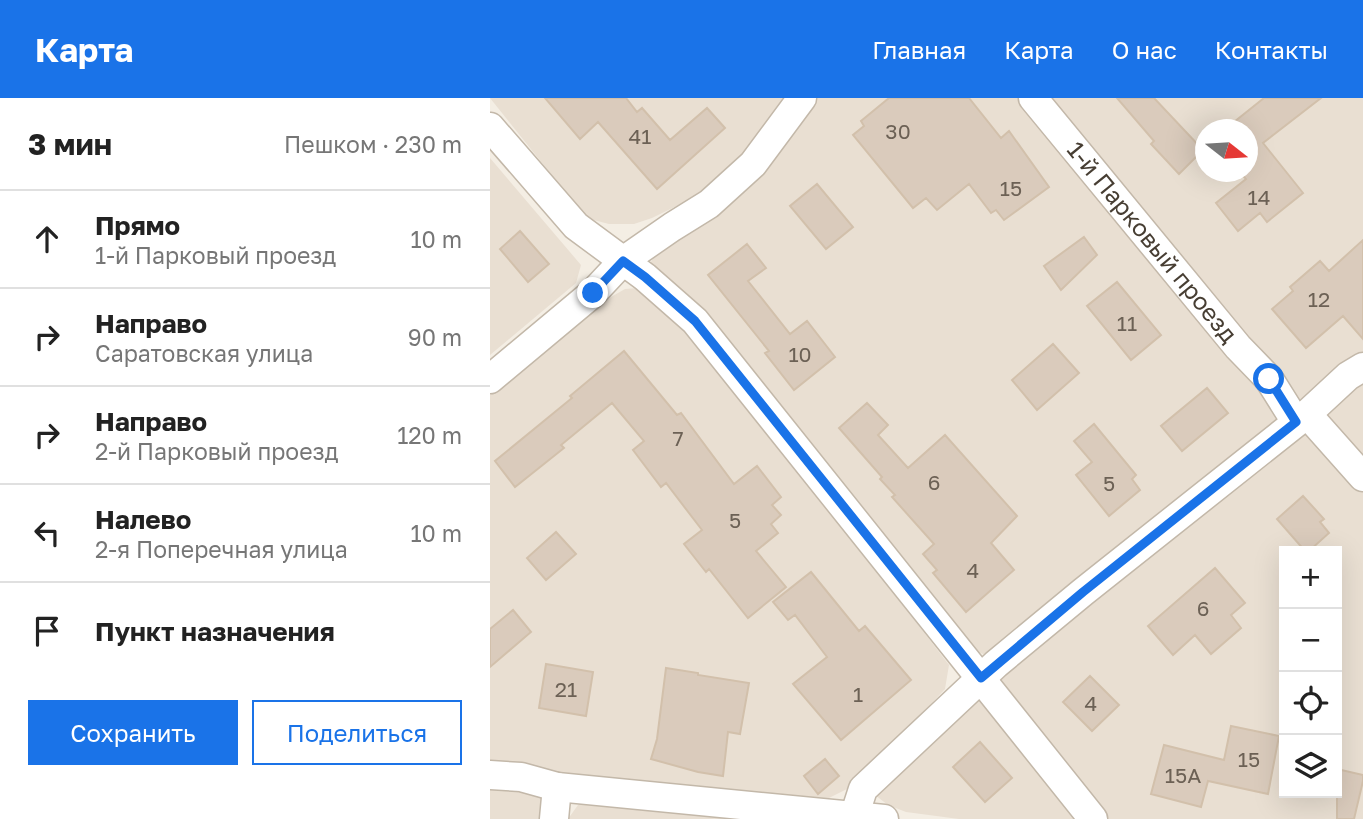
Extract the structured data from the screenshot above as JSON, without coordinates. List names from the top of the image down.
{
  "streets": {
    "street": ["1-й Парковый проезд"]
  },
  "house_numbers": [
    "30",
    "41",
    "15",
    "14",
    "12",
    "11",
    "10",
    "7",
    "6",
    "5",
    "5",
    "4",
    "6",
    "21",
    "1",
    "4",
    "15",
    "15А"
  ],
  "north": "right",
  "page": {
    "header": "Карта",
    "nav": [
      "Главная",
      "Карта",
      "О нас",
      "Контакты"
    ],
    "heading": ["3 мин", "Пешком · 230 m"],
    "list": [
      ["Прямо", "1-й Парковый проезд", "10 m"],
      ["Направо", "Саратовская улица", "90 m"],
      ["Направо", "2-й Парковый проезд", "120 m"],
      ["Налево", "2-я Поперечная улица", "10 m"],
      "Пункт назначения"
    ],
    "map_buttons": ["+", "−"],
    "buttons": ["Сохранить", "Поделиться"]
  }
}
